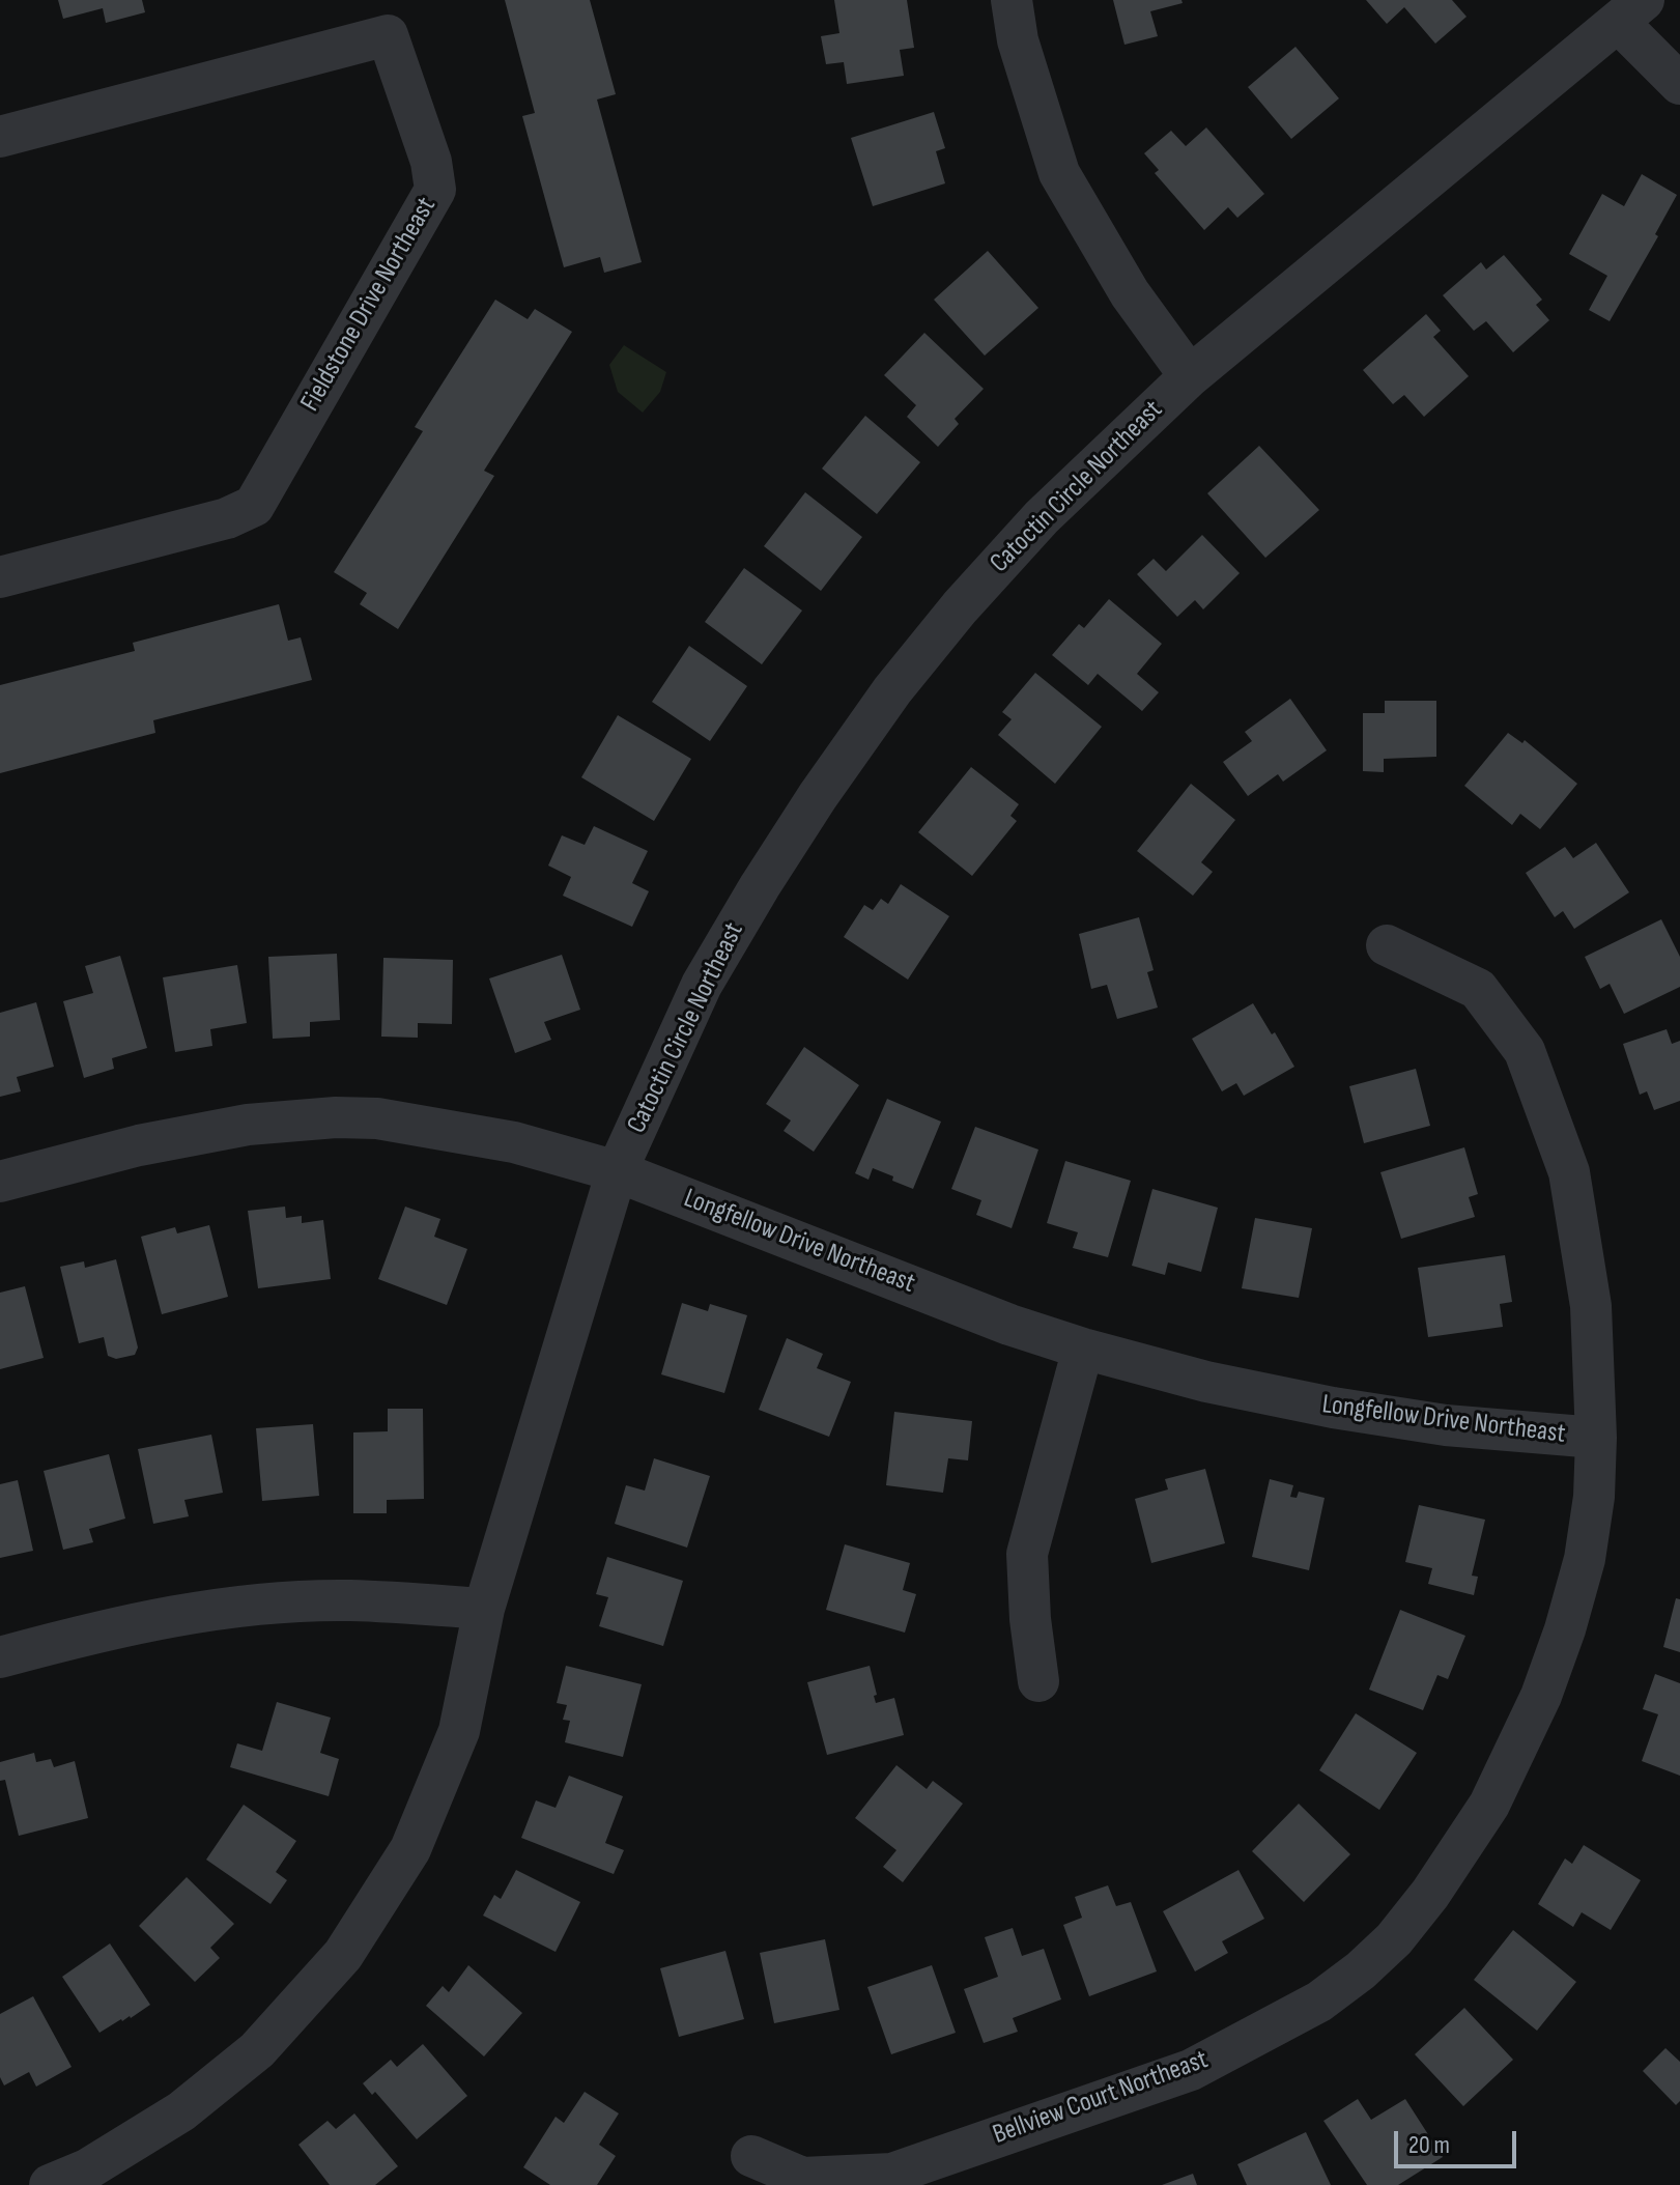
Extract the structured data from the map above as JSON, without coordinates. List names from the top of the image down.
{
  "streets": {
    "street": [
      "Fieldstone Drive Northeast",
      "Catoctin Circle Northeast",
      "Longfellow Drive Northeast",
      "Bellview Court Northeast"
    ]
  },
  "crossings": [
    ["Catoctin Circle Northeast", "Longfellow Drive Northeast"],
    ["Longfellow Drive Northeast", "Bellview Court Northeast"]
  ],
  "scale_bar": "20 m"
}
